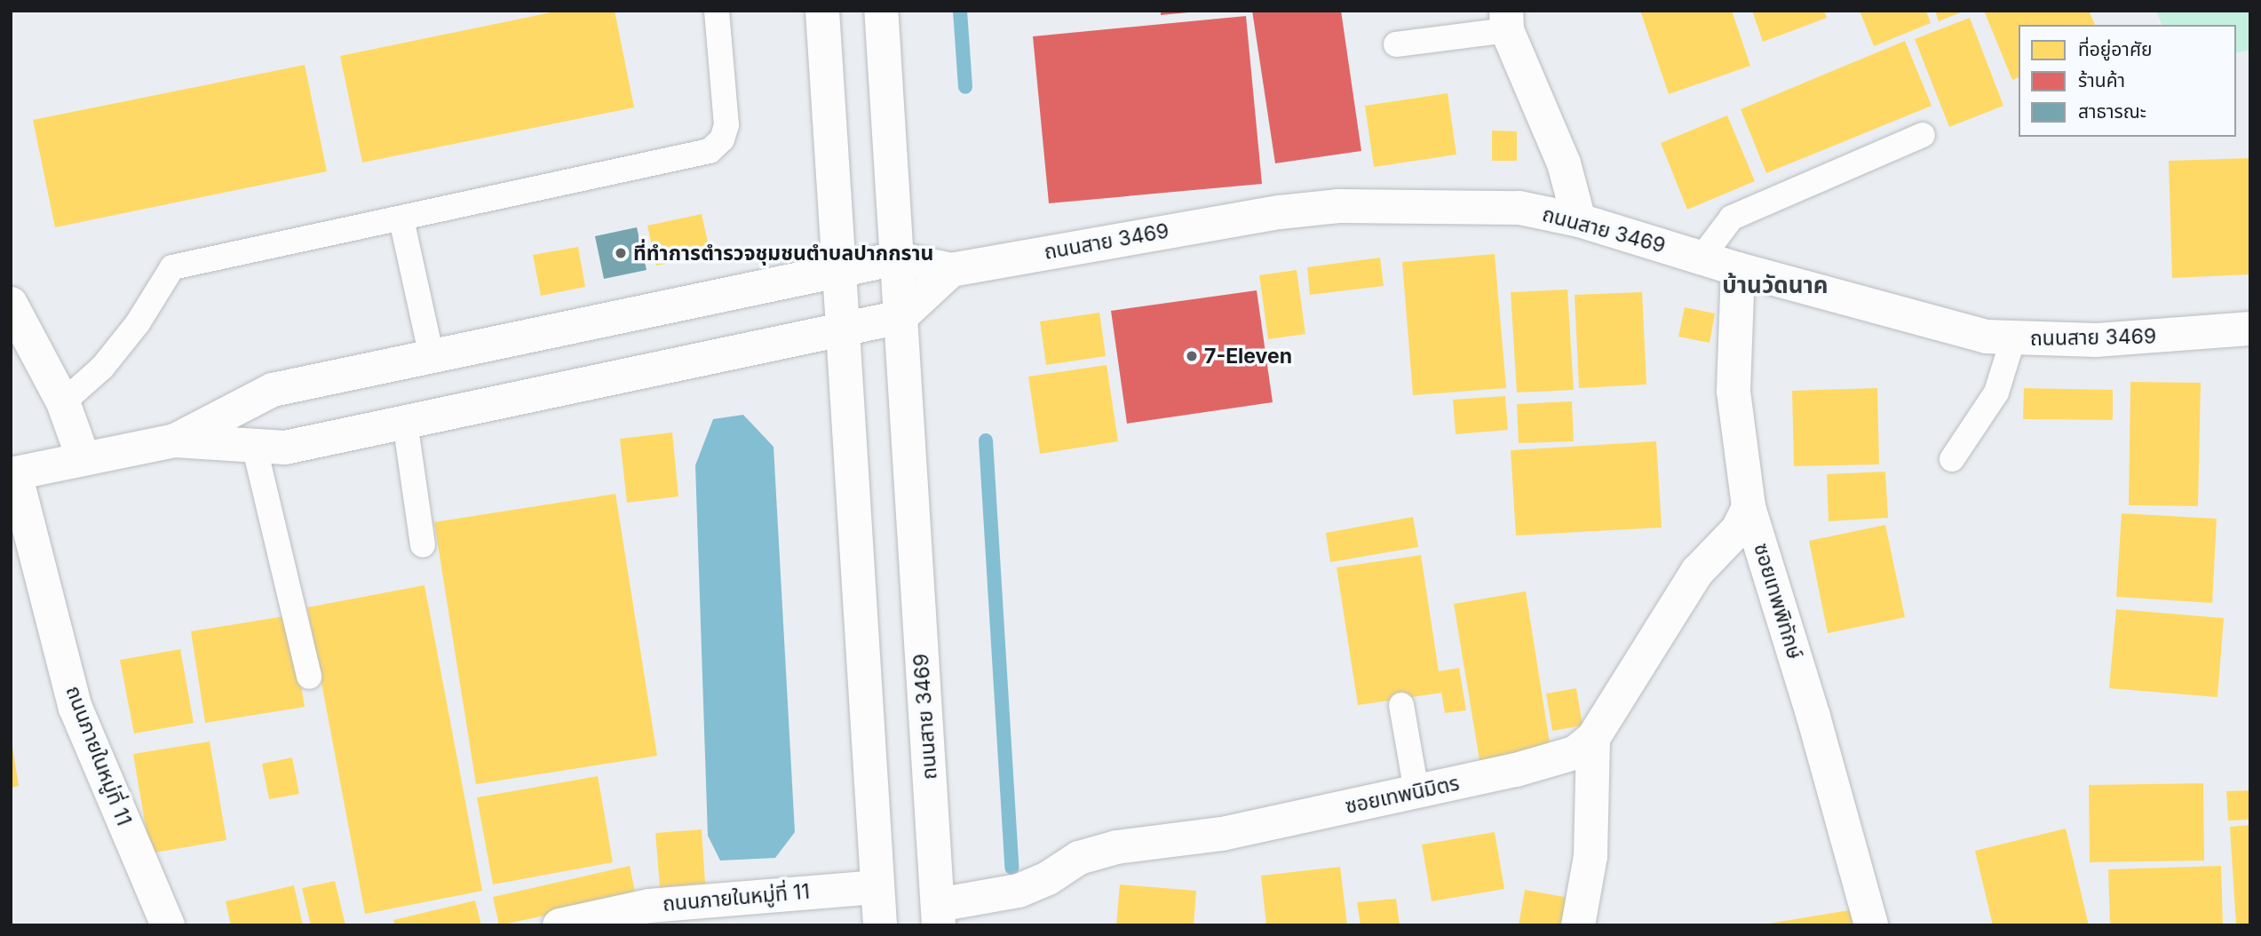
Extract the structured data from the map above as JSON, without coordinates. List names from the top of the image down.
{
  "streets": {
    "street": [
      "ถนนสาย 3469",
      "ซอยเทพพิทักษ์",
      "ถนนภายในหมู่ที่ 11",
      "ซอยเทพนิมิตร"
    ]
  },
  "crossings": [
    ["ถนนสาย 3469", "ซอยเทพพิทักษ์"],
    ["ถนนสาย 3469", "ซอยเทพนิมิตร"],
    ["ซอยเทพพิทักษ์", "ซอยเทพนิมิตร"]
  ],
  "districts": ["บ้านวัดนาค"],
  "places": ["ที่ทำการตำรวจชุมชนตำบลปากกราน", "7-Eleven"],
  "legend": ["ที่อยู่อาศัย", "ร้านค้า", "สาธารณะ"]
}
